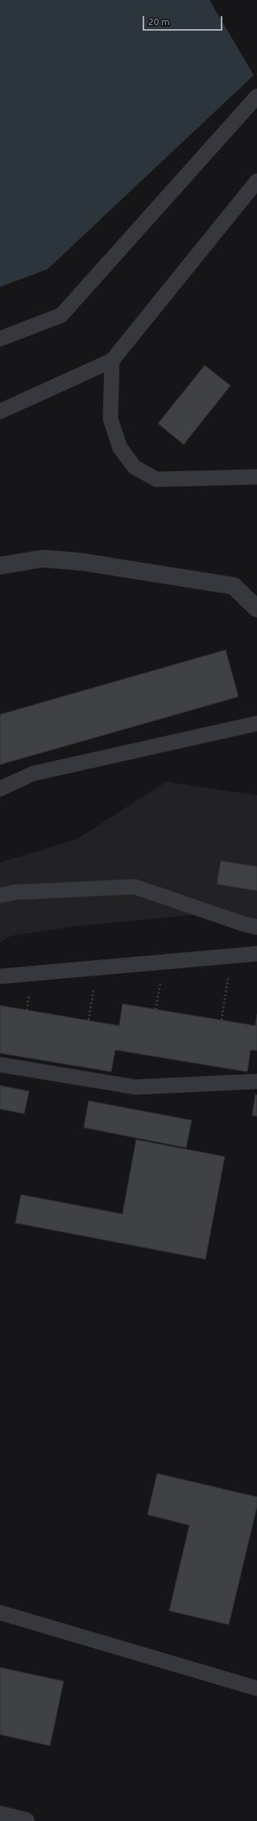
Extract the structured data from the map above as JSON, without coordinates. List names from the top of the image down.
{
  "scale_bar": "20 m"
}
